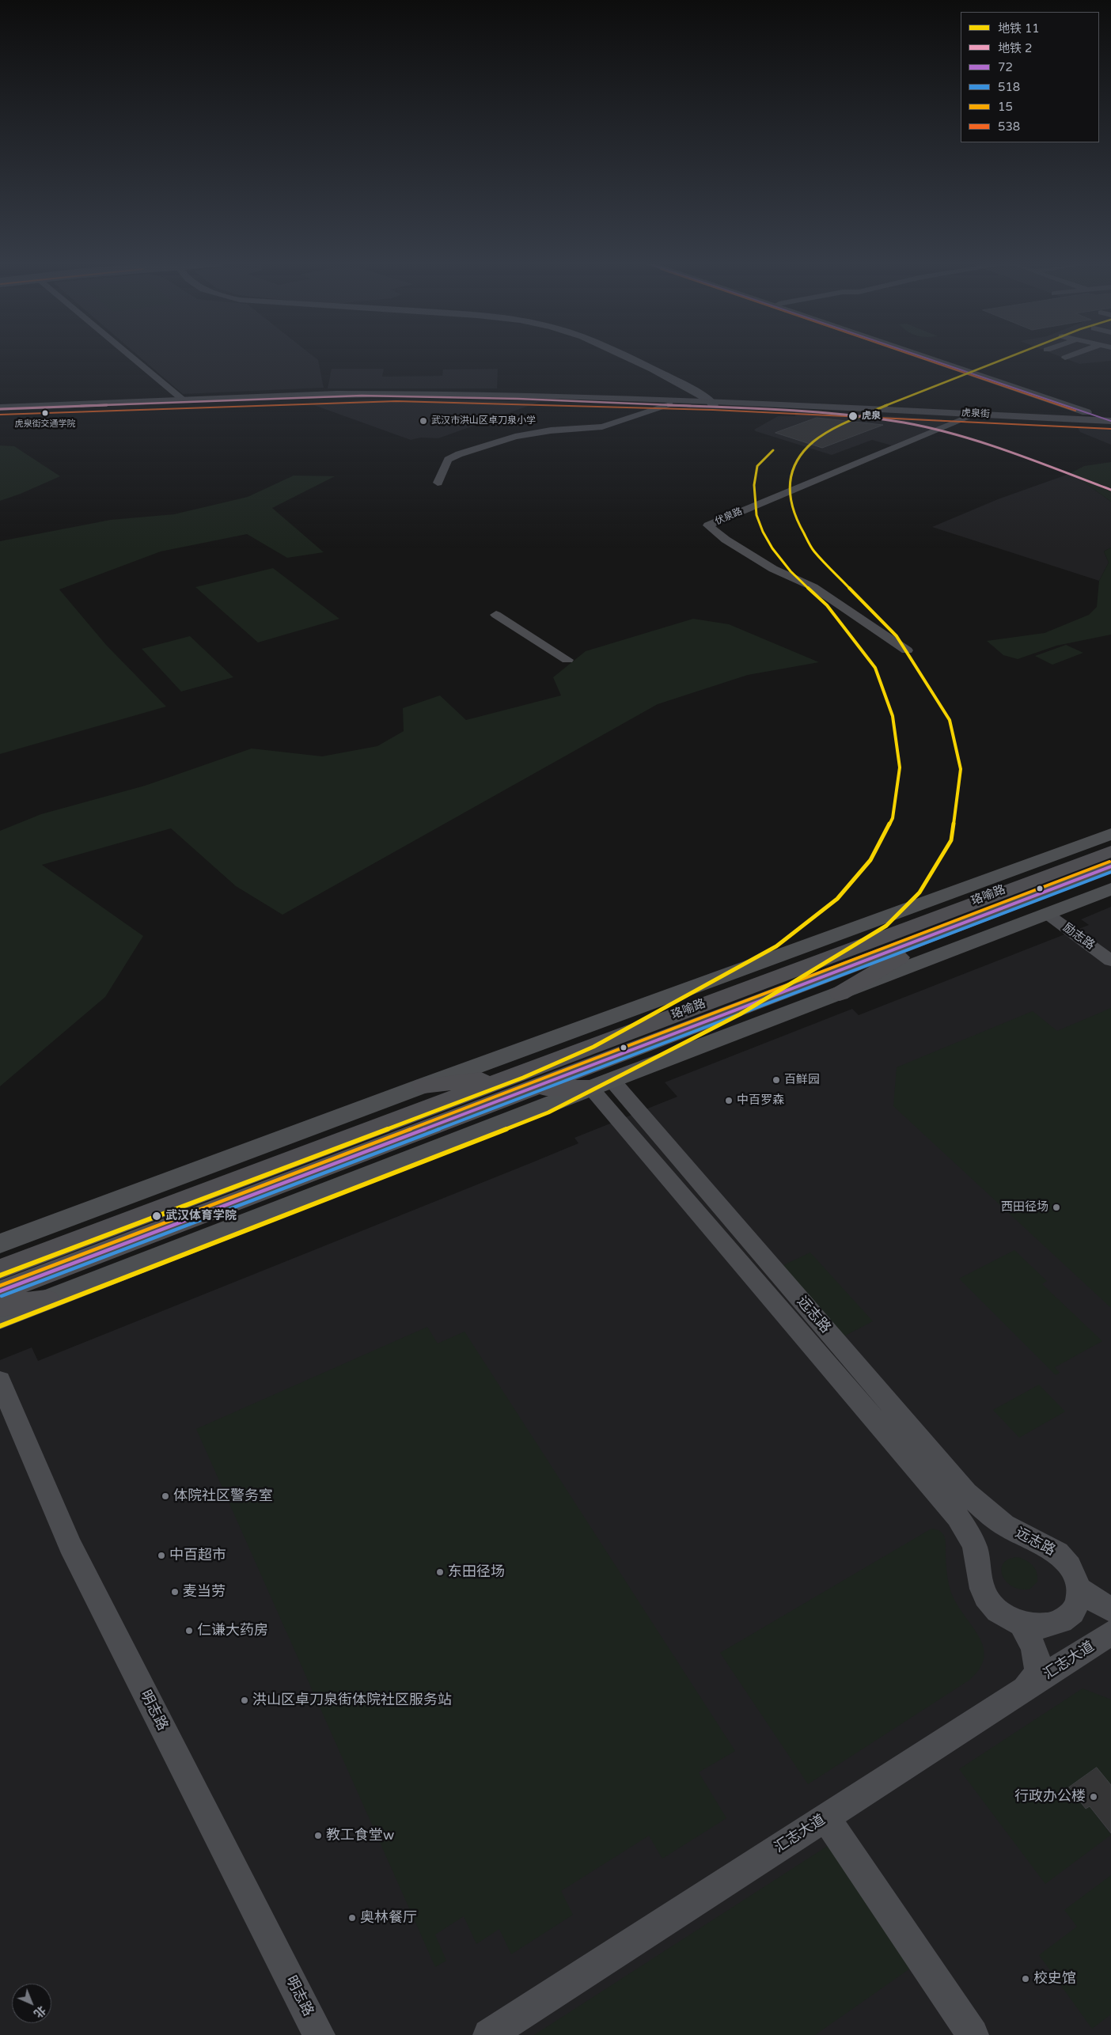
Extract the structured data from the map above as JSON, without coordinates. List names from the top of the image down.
{
  "streets": {
    "highway": ["珞喻路"],
    "main road": ["虎泉街"],
    "street": [
      "伏泉路",
      "励志路",
      "远志路",
      "汇志大道",
      "明志路"
    ]
  },
  "crossings": [
    ["虎泉街", "伏泉路"]
  ],
  "places": [
    "虎泉街交通学院",
    "虎泉",
    "武汉市洪山区卓刀泉小学",
    "百鲜园",
    "中百罗森",
    "西田径场",
    "武汉体育学院",
    "体院社区警务室",
    "中百超市",
    "东田径场",
    "麦当劳",
    "仁谦大药房",
    "洪山区卓刀泉街体院社区服务站",
    "行政办公楼",
    "教工食堂w",
    "奥林餐厅",
    "校史馆"
  ],
  "lines": [
    "metro line 11",
    "transit line 72",
    "transit line 538",
    "metro line 2",
    "transit line 15",
    "transit line 518"
  ],
  "legend": [
    "地铁 11",
    "地铁 2",
    "72",
    "518",
    "15",
    "538"
  ],
  "north": "bottom right"
}
